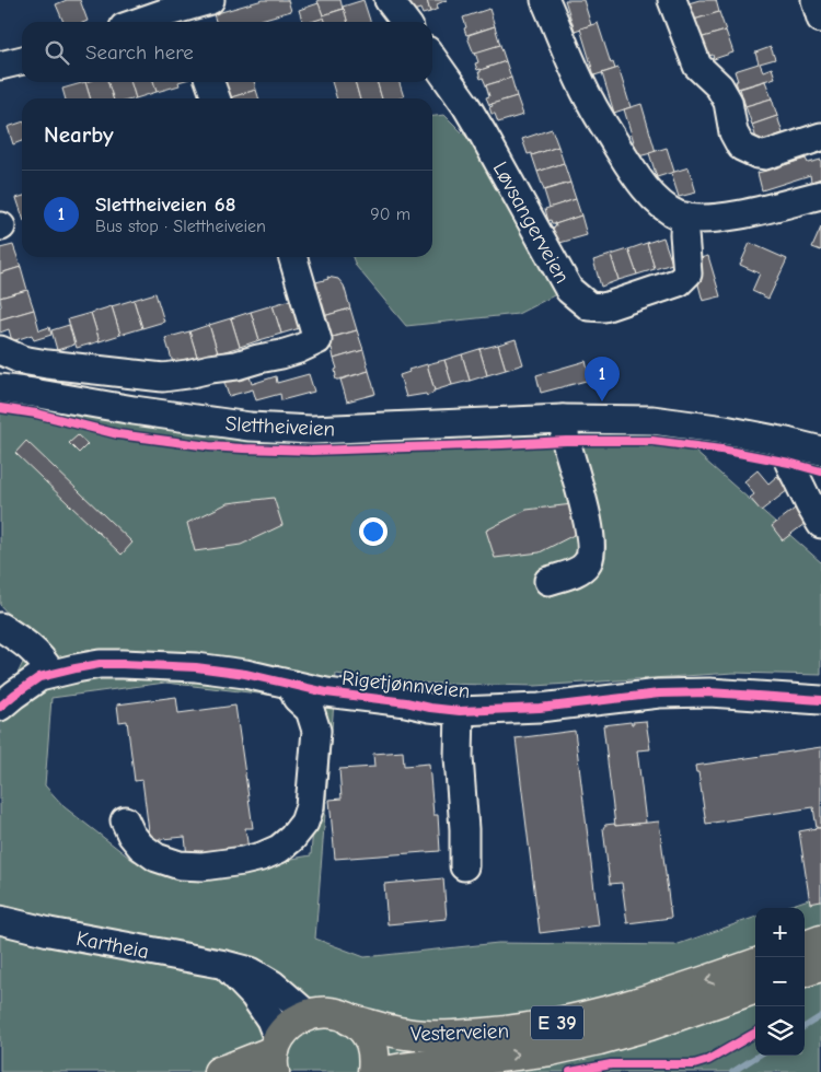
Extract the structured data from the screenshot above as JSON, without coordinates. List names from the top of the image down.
{
  "streets": {
    "highway": ["E 39", "Vesterveien"],
    "street": [
      "Løvsangerveien",
      "Slettheiveien",
      "Rigetjønnveien",
      "Kartheia"
    ]
  },
  "crossings": [
    ["Kartheia", "E 39"],
    ["E 39", "Vesterveien"]
  ],
  "page": {
    "search": "Search here",
    "heading": "Nearby",
    "list": [
      {
        "mark": "1",
        "name": "Slettheiveien 68",
        "note": "Bus stop · Slettheiveien",
        "value": "90 m"
      }
    ],
    "pins": "1",
    "map_buttons": ["+", "−"]
  }
}
